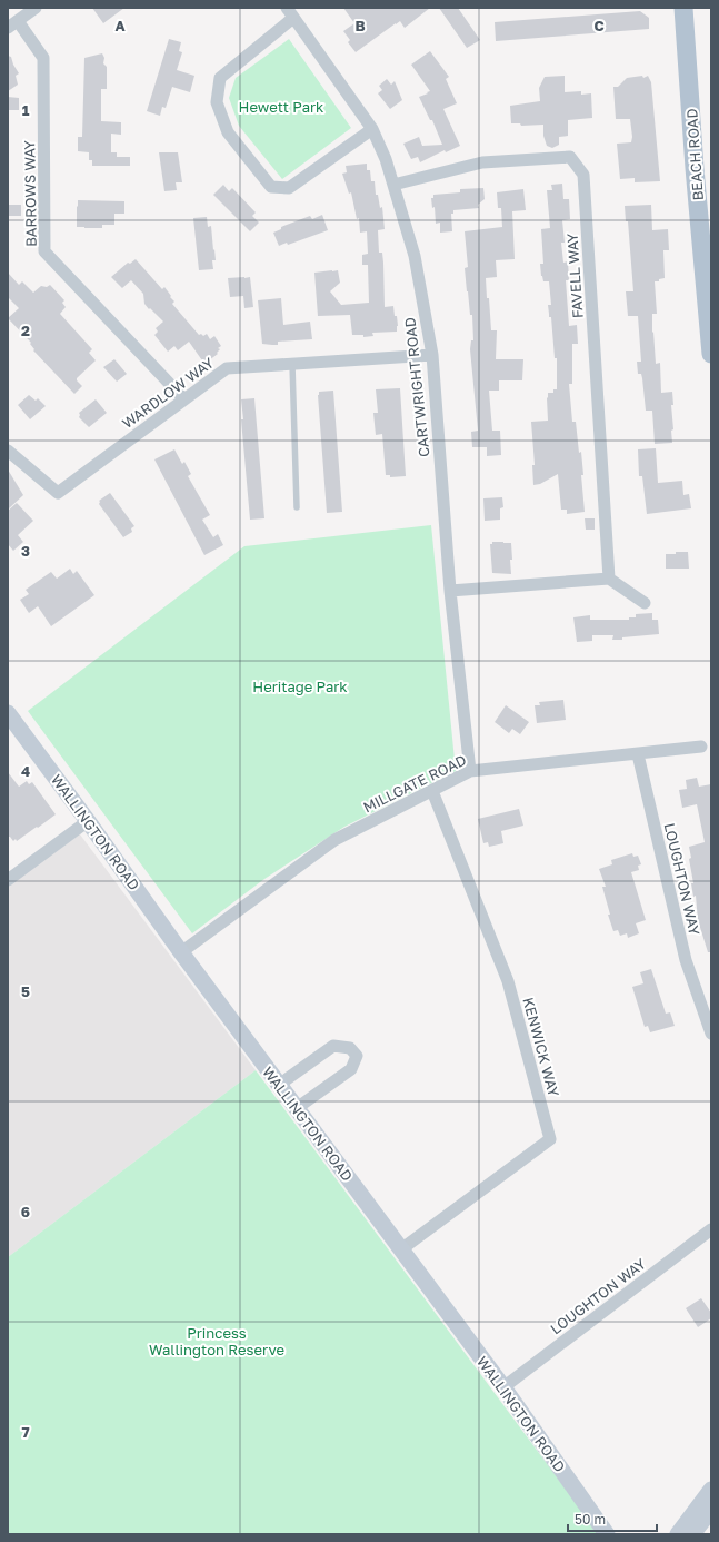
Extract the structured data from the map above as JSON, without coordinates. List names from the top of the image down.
{
  "streets": {
    "main road": ["BEACH ROAD"],
    "street": [
      "BARROWS WAY",
      "FAVELL WAY",
      "CARTWRIGHT ROAD",
      "WARDLOW WAY",
      "MILLGATE ROAD",
      "WALLINGTON ROAD",
      "LOUGHTON WAY",
      "KENWICK WAY"
    ]
  },
  "crossings": [
    ["BARROWS WAY", "WARDLOW WAY"],
    ["FAVELL WAY", "CARTWRIGHT ROAD"],
    ["CARTWRIGHT ROAD", "WARDLOW WAY"],
    ["CARTWRIGHT ROAD", "MILLGATE ROAD"],
    ["MILLGATE ROAD", "WALLINGTON ROAD"],
    ["MILLGATE ROAD", "LOUGHTON WAY"],
    ["MILLGATE ROAD", "KENWICK WAY"],
    ["WALLINGTON ROAD", "LOUGHTON WAY"],
    ["WALLINGTON ROAD", "KENWICK WAY"]
  ],
  "parks": ["Hewett Park", "Heritage Park", "Princess Wallington Reserve"],
  "scale_bar": "50 m",
  "grid": {
    "columns": ["A", "B", "C"],
    "rows": [
      "1",
      "2",
      "3",
      "4",
      "5",
      "6",
      "7"
    ]
  }
}
